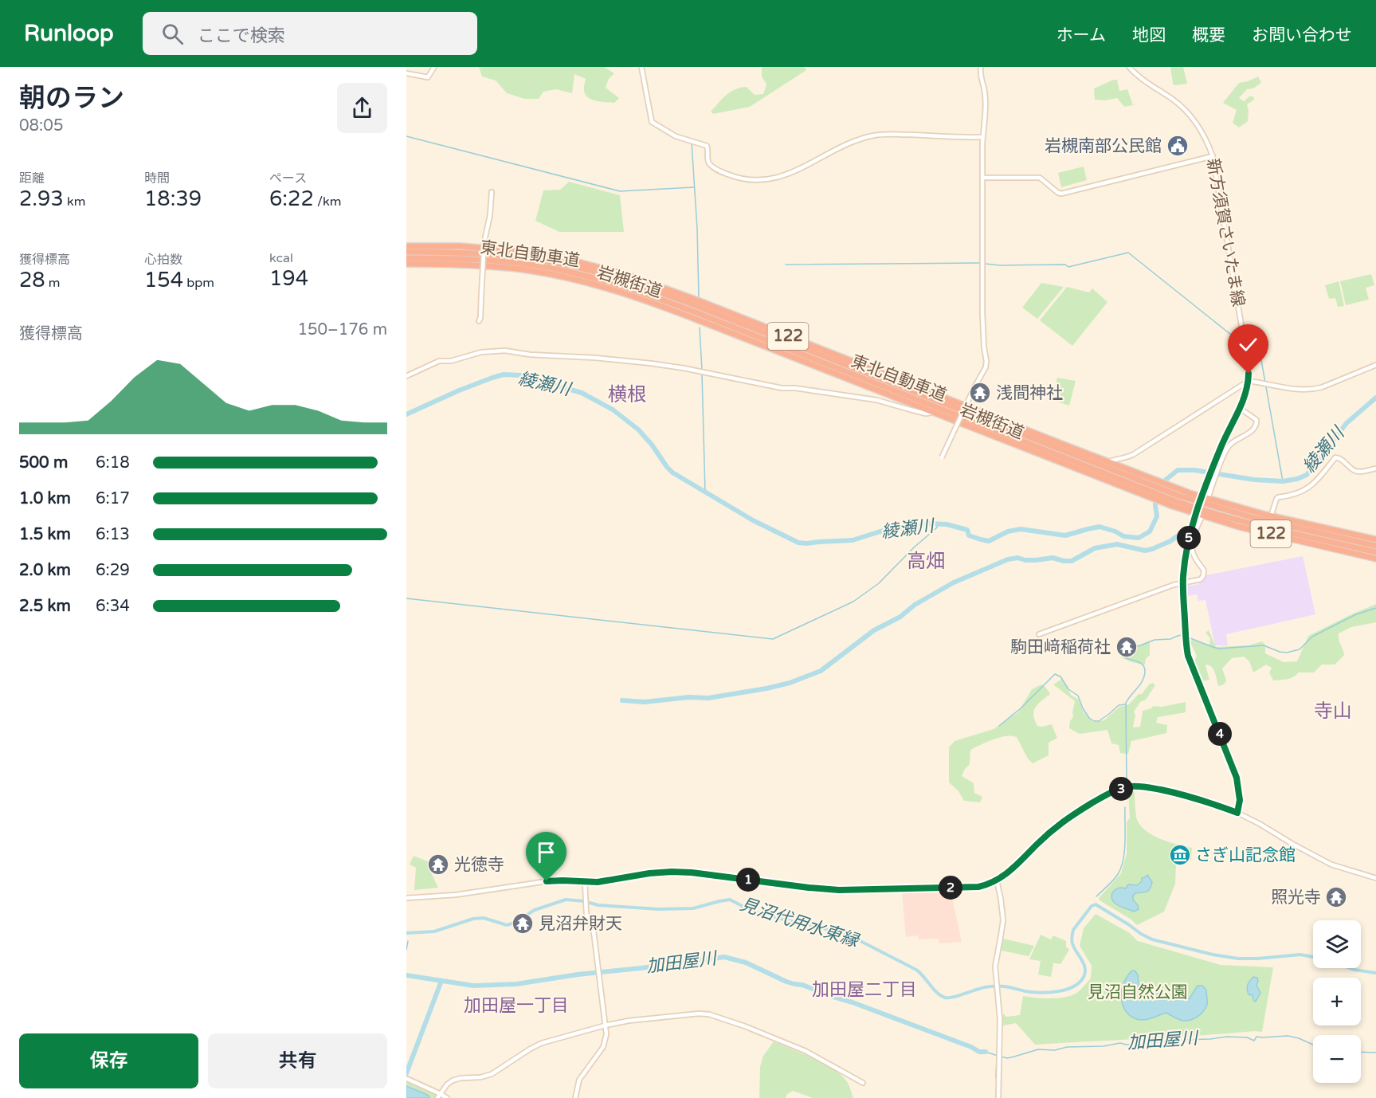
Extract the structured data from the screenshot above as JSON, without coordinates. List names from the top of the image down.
{
  "streets": {
    "highway": ["東北自動車道", "岩槻街道", "122"],
    "street": ["新方須賀さいたま線"]
  },
  "crossings": [
    ["東北自動車道", "岩槻街道"]
  ],
  "districts": [
    "横根",
    "高畑",
    "寺山",
    "加田屋二丁目",
    "加田屋一丁目"
  ],
  "water": ["綾瀬川", "見沼代用水東縁", "加田屋川"],
  "parks": ["見沼自然公園"],
  "places": {
    "public building": ["岩槻南部公民館"],
    "temple": [
      "浅間神社",
      "駒田﨑稲荷社",
      "光徳寺",
      "照光寺",
      "見沼弁財天"
    ],
    "museum": ["さぎ山記念館"]
  },
  "page": {
    "header": "Runloop",
    "search": "ここで検索",
    "nav": [
      "ホーム",
      "地図",
      "概要",
      "お問い合わせ"
    ],
    "heading": ["朝のラン", "08:05"],
    "stats": [
      ["距離", "2.93 km"],
      ["時間", "18:39"],
      ["ペース", "6:22 /km"],
      ["獲得標高", "28 m"],
      ["心拍数", "154 bpm"],
      ["kcal", "194"]
    ],
    "chart": ["獲得標高", "150–176 m"],
    "list": [
      {
        "name": "500 m",
        "note": "6:18"
      },
      {
        "name": "1.0 km",
        "note": "6:17"
      },
      {
        "name": "1.5 km",
        "note": "6:13"
      },
      {
        "name": "2.0 km",
        "note": "6:29"
      },
      {
        "name": "2.5 km",
        "note": "6:34"
      }
    ],
    "pins": [
      "5",
      "4",
      "3",
      "1",
      "2"
    ],
    "map_buttons": ["+", "−"],
    "buttons": ["保存", "共有"]
  }
}
